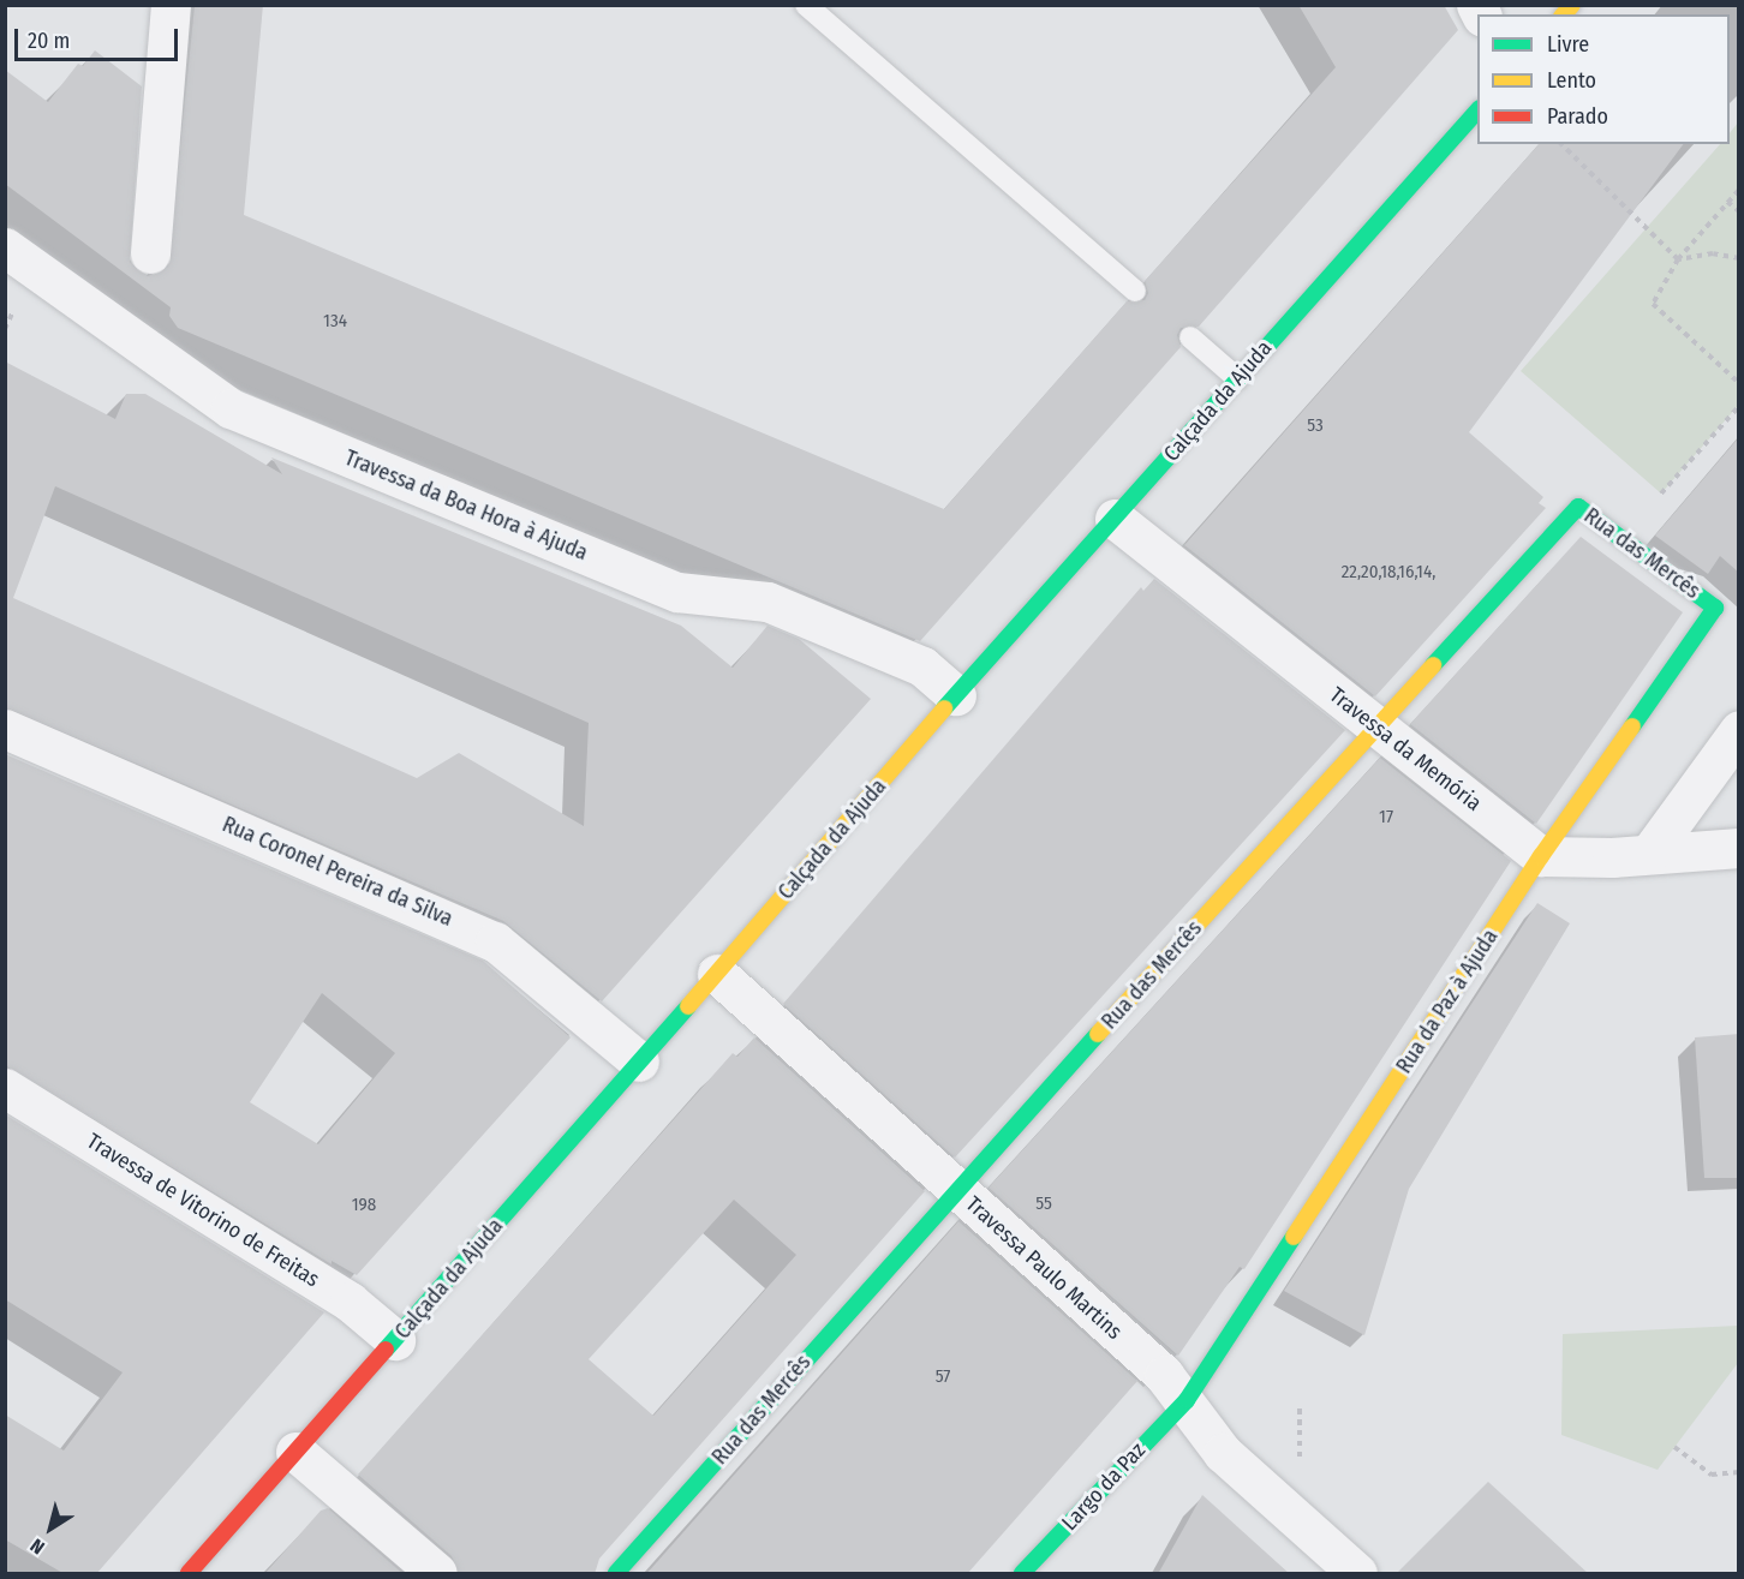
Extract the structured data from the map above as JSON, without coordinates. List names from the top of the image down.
{
  "streets": {
    "street": [
      "Calçada da Ajuda",
      "Travessa da Boa Hora à Ajuda",
      "Rua das Mercês",
      "Travessa da Memória",
      "Rua Coronel Pereira da Silva",
      "Rua da Paz à Ajuda",
      "Travessa de Vitorino de Freitas",
      "Travessa Paulo Martins",
      "Largo da Paz"
    ]
  },
  "crossings": [
    ["Calçada da Ajuda", "Travessa da Boa Hora à Ajuda"],
    ["Calçada da Ajuda", "Travessa da Memória"],
    ["Calçada da Ajuda", "Rua Coronel Pereira da Silva"],
    ["Calçada da Ajuda", "Travessa de Vitorino de Freitas"],
    ["Calçada da Ajuda", "Travessa Paulo Martins"],
    ["Rua das Mercês", "Travessa da Memória"],
    ["Rua das Mercês", "Rua da Paz à Ajuda"],
    ["Rua das Mercês", "Travessa Paulo Martins"],
    ["Travessa da Memória", "Rua da Paz à Ajuda"],
    ["Rua da Paz à Ajuda", "Travessa Paulo Martins"],
    ["Rua da Paz à Ajuda", "Largo da Paz"],
    ["Travessa Paulo Martins", "Largo da Paz"]
  ],
  "house_numbers": [
    "134",
    "53",
    "22,20,18,16,14,",
    "17",
    "55",
    "198",
    "57"
  ],
  "legend": ["Livre", "Lento", "Parado"],
  "scale_bar": "20 m",
  "north": "bottom left"
}
